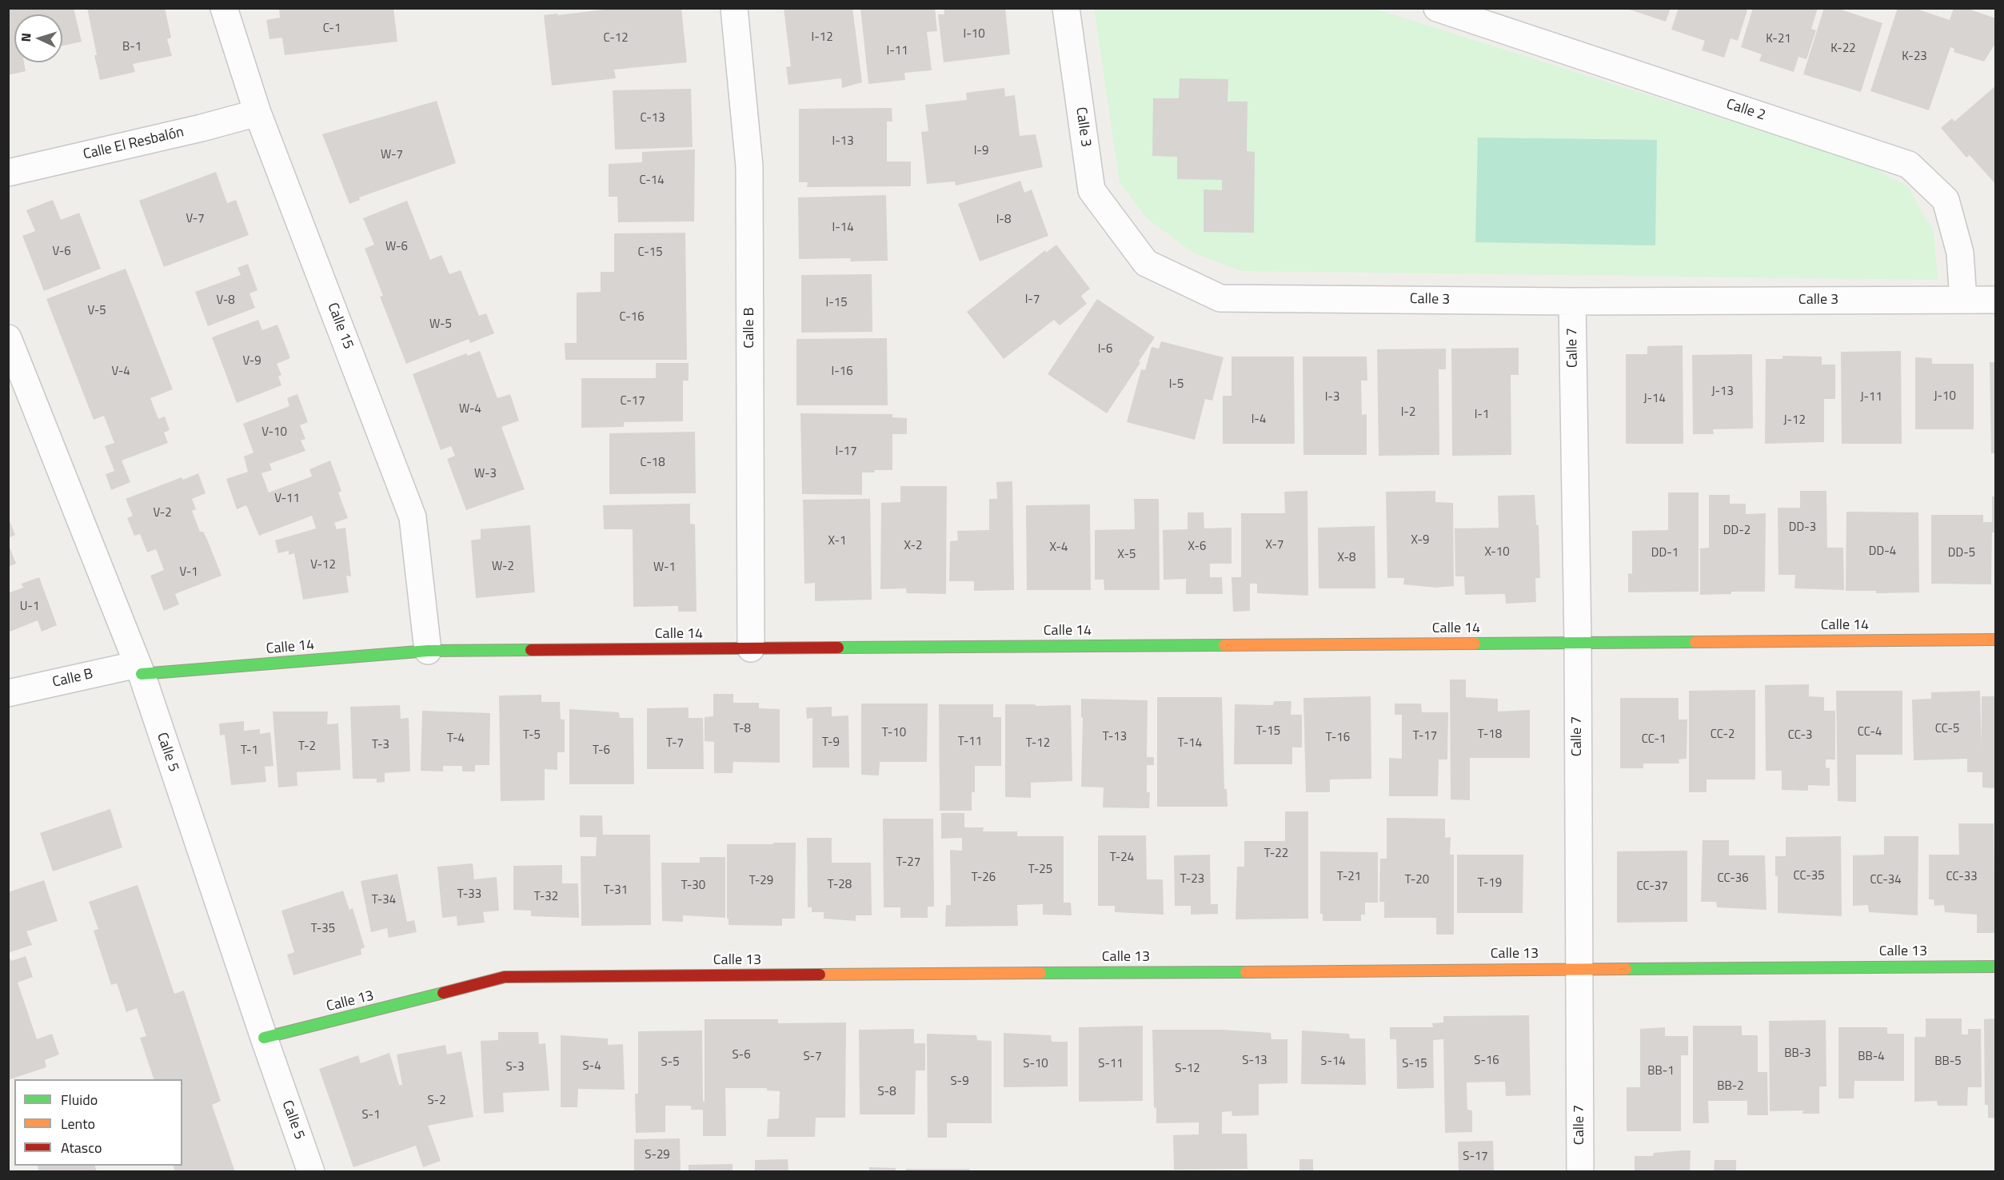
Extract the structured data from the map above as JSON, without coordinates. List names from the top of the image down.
{
  "streets": {
    "street": [
      "Calle 2",
      "Calle 3",
      "Calle El Resbalón",
      "Calle 15",
      "Calle B",
      "Calle 7",
      "Calle 14",
      "Calle 5",
      "Calle 13"
    ]
  },
  "crossings": [
    ["Calle 2", "Calle 3"],
    ["Calle 3", "Calle 7"],
    ["Calle El Resbalón", "Calle 15"],
    ["Calle 15", "Calle 14"],
    ["Calle B", "Calle 14"],
    ["Calle B", "Calle 5"],
    ["Calle 7", "Calle 14"],
    ["Calle 7", "Calle 13"],
    ["Calle 14", "Calle 5"],
    ["Calle 5", "Calle 13"]
  ],
  "house_numbers": [
    "C-1",
    "I-10",
    "I-12",
    "C-12",
    "K-21",
    "B-1",
    "K-22",
    "I-11",
    "K-23",
    "C-13",
    "I-13",
    "I-9",
    "W-7",
    "C-14",
    "V-7",
    "I-8",
    "I-14",
    "W-6",
    "V-6",
    "C-15",
    "I-7",
    "V-8",
    "I-15",
    "V-5",
    "C-16",
    "W-5",
    "I-6",
    "V-9",
    "V-4",
    "I-16",
    "I-5",
    "J-13",
    "J-10",
    "I-3",
    "J-11",
    "J-14",
    "C-17",
    "W-4",
    "I-2",
    "I-1",
    "I-4",
    "J-12",
    "V-10",
    "I-17",
    "C-18",
    "W-3",
    "V-11",
    "V-2",
    "DD-3",
    "DD-2",
    "X-9",
    "X-1",
    "X-7",
    "X-2",
    "X-6",
    "X-4",
    "DD-4",
    "X-10",
    "DD-1",
    "DD-5",
    "X-5",
    "X-8",
    "V-12",
    "W-2",
    "W-1",
    "V-1",
    "U-1",
    "T-8",
    "CC-5",
    "T-15",
    "CC-4",
    "T-10",
    "T-18",
    "CC-2",
    "T-5",
    "CC-3",
    "T-17",
    "T-13",
    "T-16",
    "T-4",
    "CC-1",
    "T-11",
    "T-9",
    "T-7",
    "T-12",
    "T-14",
    "T-3",
    "T-2",
    "T-1",
    "T-6",
    "T-22",
    "T-24",
    "T-27",
    "T-25",
    "CC-35",
    "T-21",
    "CC-33",
    "T-26",
    "CC-36",
    "T-23",
    "T-20",
    "CC-34",
    "T-29",
    "T-19",
    "T-28",
    "T-30",
    "CC-37",
    "T-31",
    "T-33",
    "T-32",
    "T-34",
    "T-35",
    "BB-3",
    "S-6",
    "S-7",
    "BB-4",
    "S-13",
    "S-16",
    "S-14",
    "BB-5",
    "S-5",
    "S-10",
    "S-11",
    "S-15",
    "S-4",
    "S-3",
    "S-12",
    "BB-1",
    "S-9",
    "BB-2",
    "S-8",
    "S-2",
    "S-1",
    "S-29",
    "S-17"
  ],
  "legend": ["Fluido", "Lento", "Atasco"],
  "north": "left"
}
